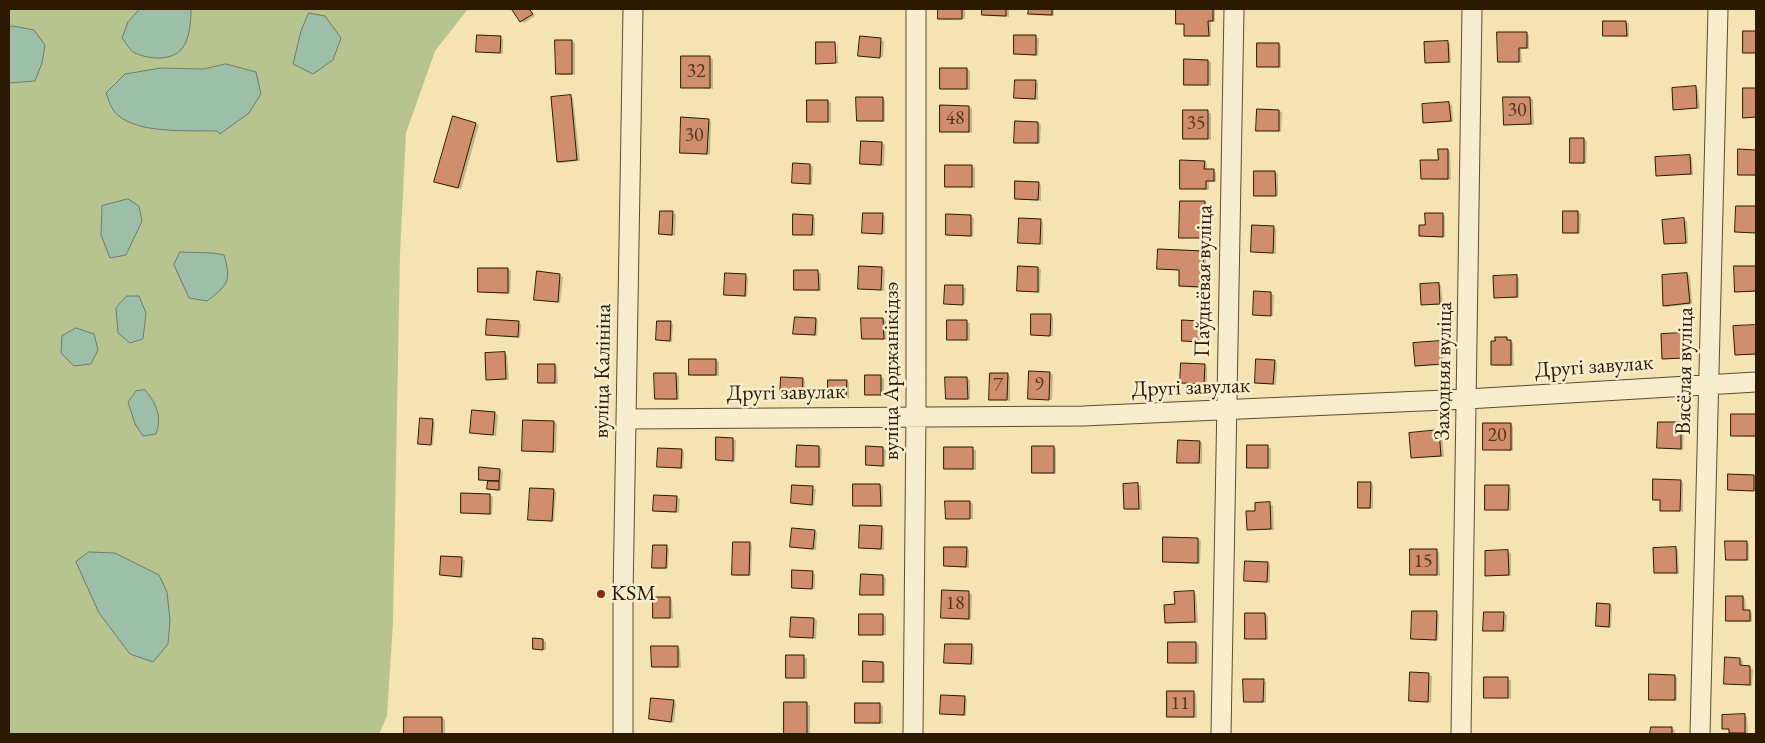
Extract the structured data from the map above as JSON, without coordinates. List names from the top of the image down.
{
  "streets": {
    "street": [
      "Паўднёвая вуліца",
      "Другі завулак",
      "вуліца Калініна",
      "вуліца Арджанікідзэ",
      "Заходняя вуліца",
      "Вясёлая вуліца"
    ]
  },
  "crossings": [
    ["Паўднёвая вуліца", "Другі завулак"],
    ["Другі завулак", "вуліца Калініна"],
    ["Другі завулак", "вуліца Арджанікідзэ"],
    ["Другі завулак", "Заходняя вуліца"],
    ["Другі завулак", "Вясёлая вуліца"]
  ],
  "places": ["KSM"],
  "house_numbers": [
    "32",
    "30",
    "48",
    "35",
    "30",
    "9",
    "7",
    "20",
    "15",
    "18",
    "11"
  ]
}
